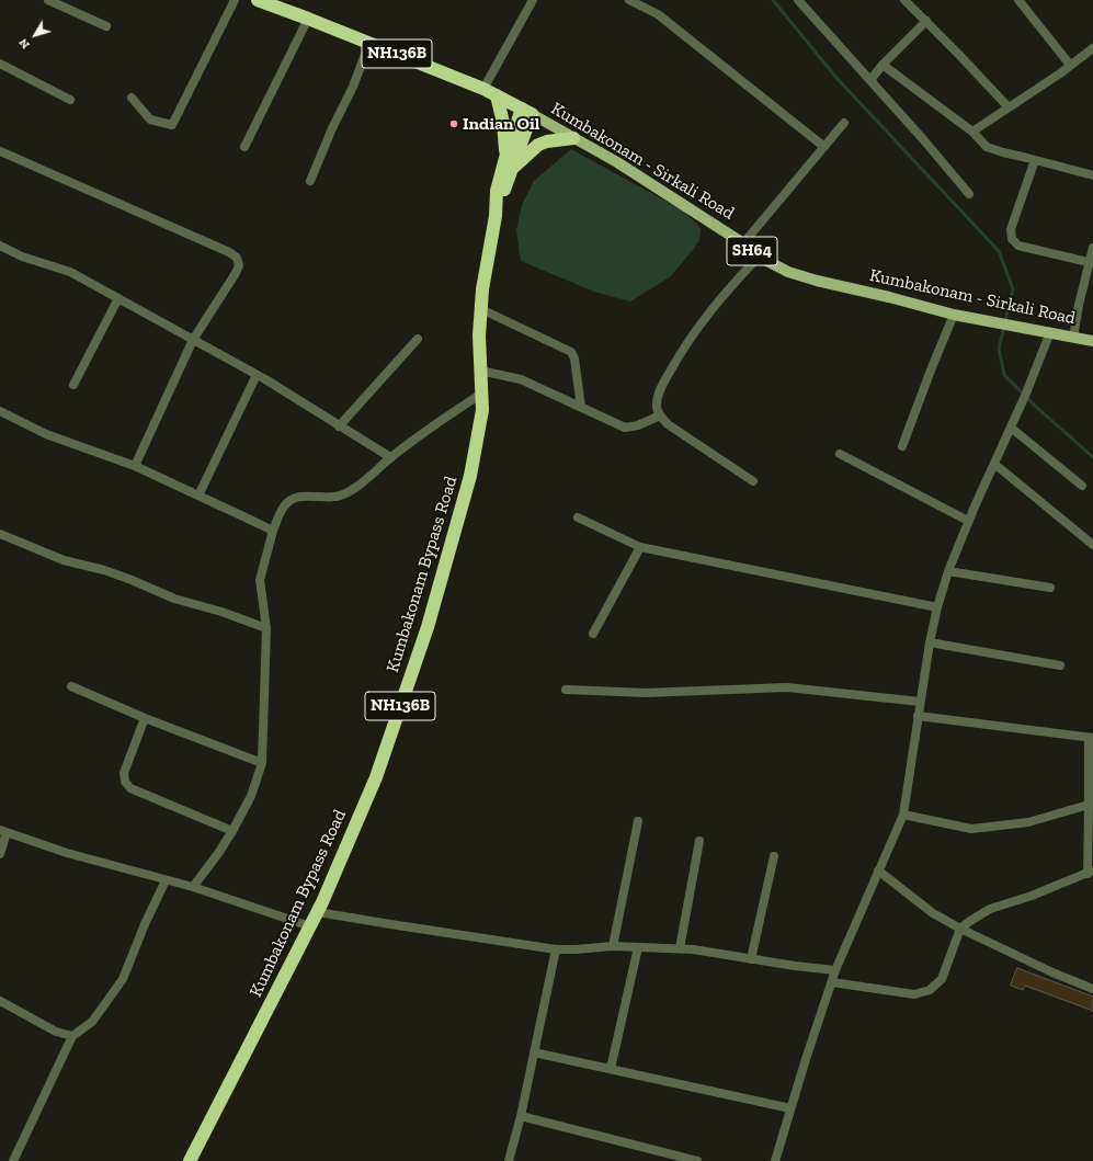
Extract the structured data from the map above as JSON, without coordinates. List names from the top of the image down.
{
  "streets": {
    "highway": ["NH136B", "Kumbakonam - Sirkali Road", "Kumbakonam Bypass Road"],
    "main road": ["SH64"]
  },
  "crossings": [
    ["Kumbakonam - Sirkali Road", "Kumbakonam Bypass Road"]
  ],
  "places": ["Indian Oil"],
  "north": "bottom left"
}
